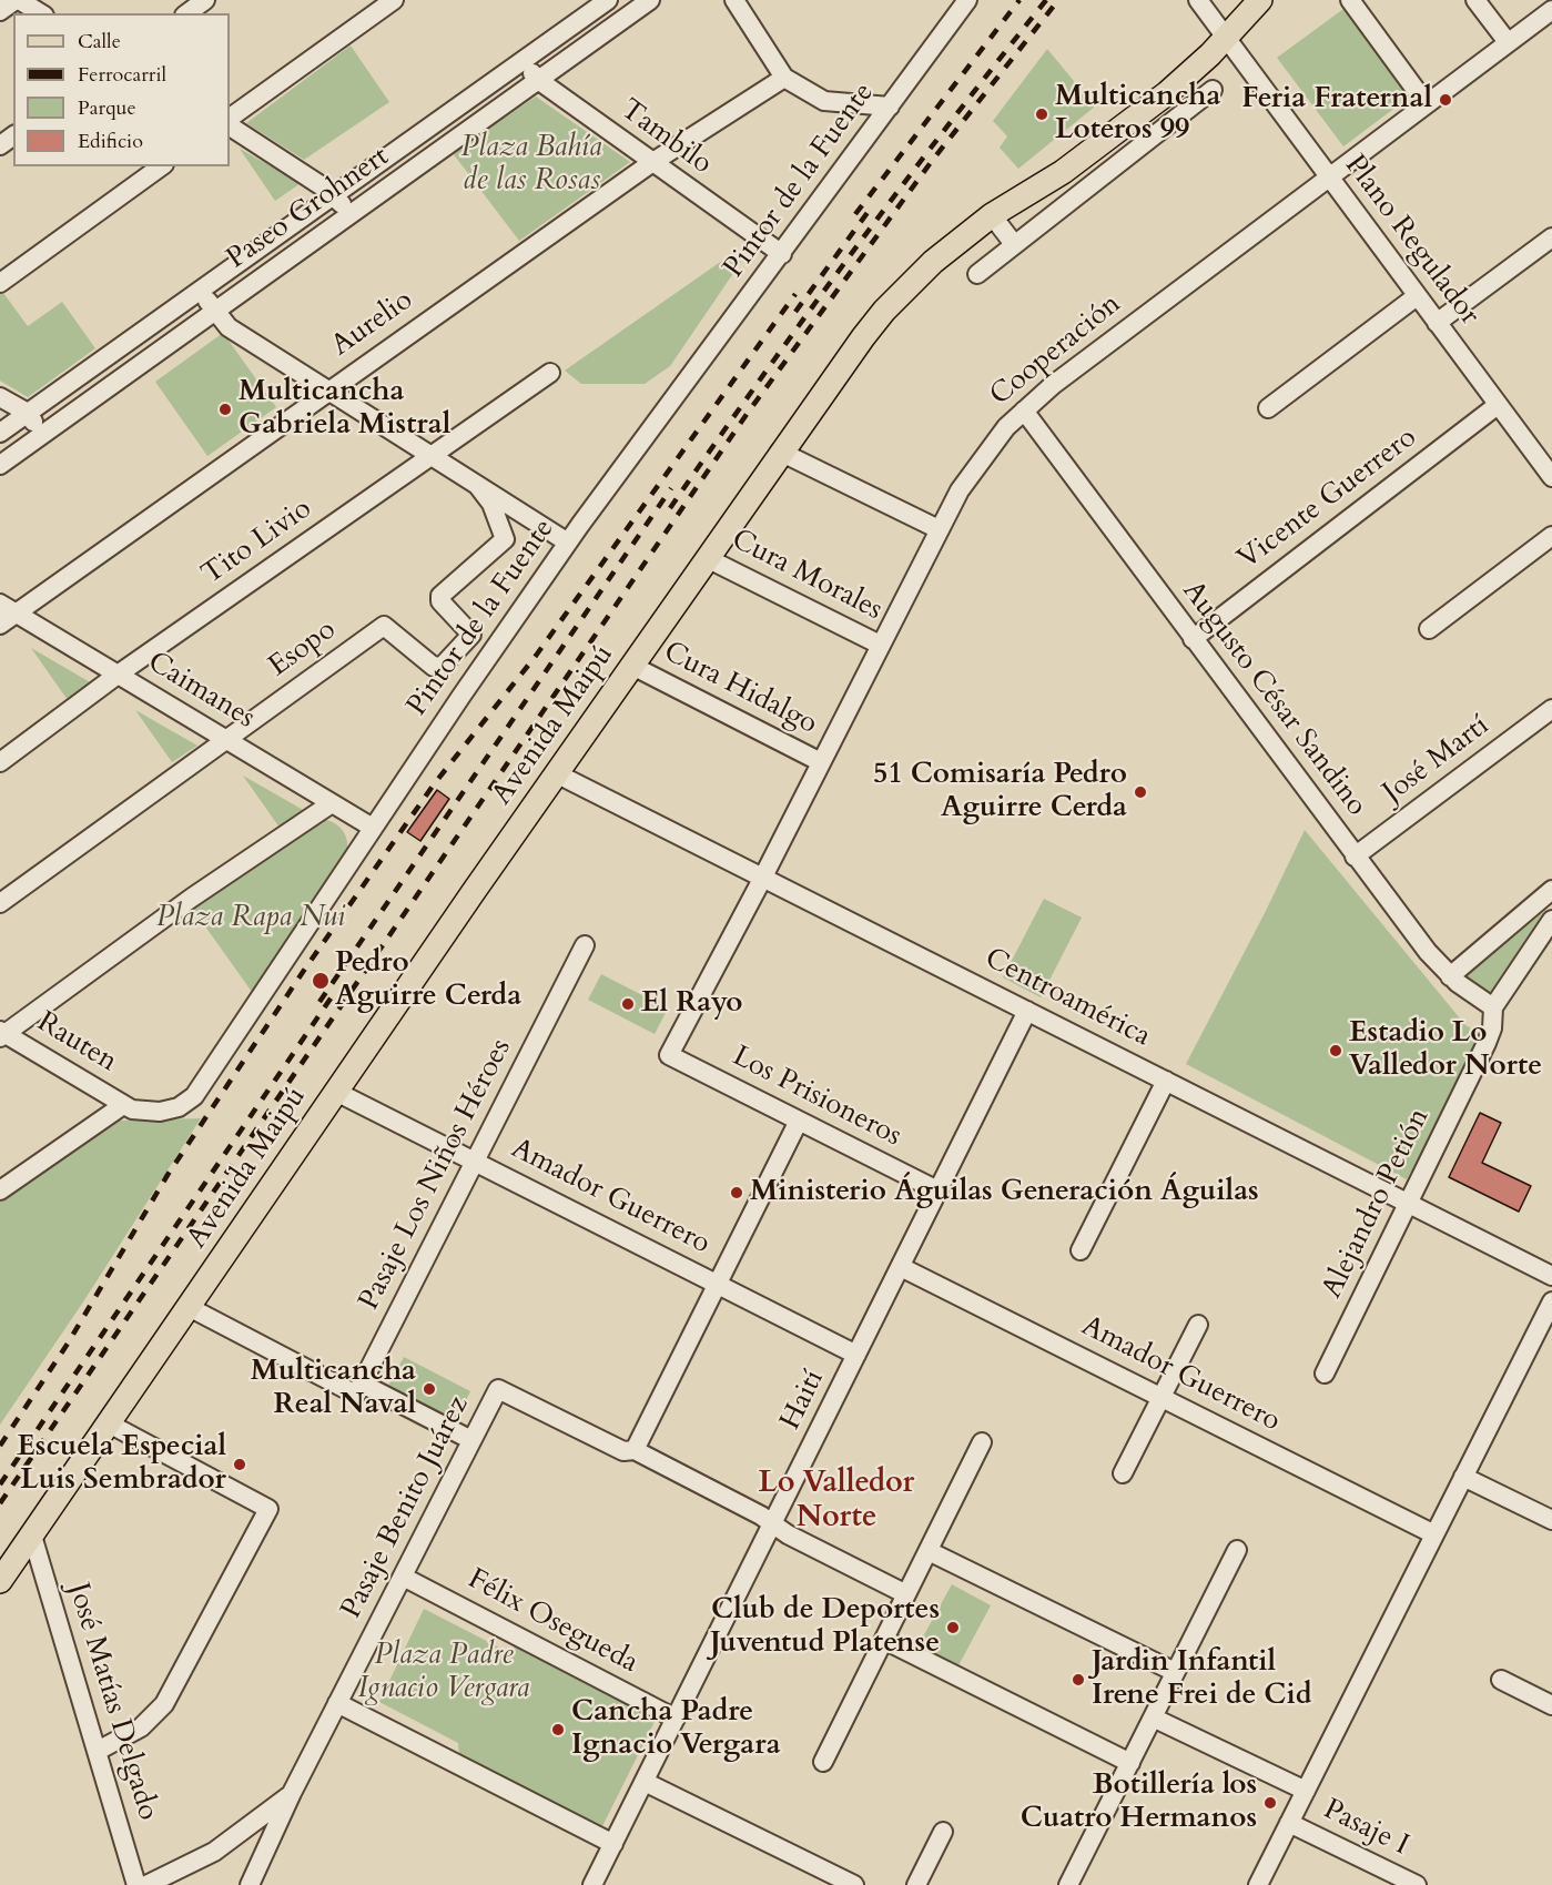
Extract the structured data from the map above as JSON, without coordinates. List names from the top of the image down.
{
  "streets": {
    "main road": ["Avenida Maipú"],
    "street": [
      "Tambilo",
      "Pintor de la Fuente",
      "Paseo Grohnert",
      "Plano Regulador",
      "Aurelio",
      "Cooperación",
      "Vicente Guerrero",
      "Tito Livio",
      "Cura Morales",
      "Esopo",
      "Cura Hidalgo",
      "Caimanes",
      "Augusto César Sandino",
      "José Martí",
      "Centroamérica",
      "Rauten",
      "Los Prisioneros",
      "Pasaje Los Niños Héroes",
      "Amador Guerrero",
      "Alejandro Petión",
      "Haití",
      "Pasaje Benito Juárez",
      "Félix Osegueda",
      "José Matías Delgado",
      "Pasaje I"
    ]
  },
  "crossings": [
    ["Tambilo", "Pintor de la Fuente"],
    ["Tambilo", "Paseo Grohnert"],
    ["Tambilo", "Aurelio"],
    ["Pintor de la Fuente", "Caimanes"],
    ["Pintor de la Fuente", "Rauten"],
    ["Plano Regulador", "Cooperación"],
    ["Plano Regulador", "Vicente Guerrero"],
    ["Plano Regulador", "Avenida Maipú"],
    ["Aurelio", "Caimanes"],
    ["Cooperación", "Cura Morales"],
    ["Cooperación", "Cura Hidalgo"],
    ["Cooperación", "Augusto César Sandino"],
    ["Cooperación", "Centroamérica"],
    ["Cooperación", "Los Prisioneros"],
    ["Vicente Guerrero", "Augusto César Sandino"],
    ["Tito Livio", "Caimanes"],
    ["Cura Morales", "Avenida Maipú"],
    ["Esopo", "Caimanes"],
    ["Cura Hidalgo", "Avenida Maipú"],
    ["Augusto César Sandino", "José Martí"],
    ["Augusto César Sandino", "Alejandro Petión"],
    ["Avenida Maipú", "Centroamérica"],
    ["Avenida Maipú", "Amador Guerrero"],
    ["Avenida Maipú", "José Matías Delgado"],
    ["Centroamérica", "Los Prisioneros"],
    ["Centroamérica", "Alejandro Petión"],
    ["Centroamérica", "Haití"],
    ["Los Prisioneros", "Haití"],
    ["Pasaje Los Niños Héroes", "Amador Guerrero"],
    ["Amador Guerrero", "Haití"],
    ["Haití", "Félix Osegueda"],
    ["Pasaje Benito Juárez", "Félix Osegueda"]
  ],
  "districts": ["Lo Valledor Norte"],
  "parks": ["Plaza Bahía de las Rosas", "Plaza Rapa Nui", "Plaza Padre Ignacio Vergara"],
  "places": [
    "Feria Fraternal",
    "Multicancha Loteros 99",
    "Multicancha Gabriela Mistral",
    "51 Comisaría Pedro Aguirre Cerda",
    "Pedro Aguirre Cerda",
    "El Rayo",
    "Estadio Lo Valledor Norte",
    "Ministerio Águilas Generación Águilas",
    "Multicancha Real Naval",
    "Escuela Especial Luis Sembrador",
    "Club de Deportes Juventud Platense",
    "Jardin Infantil Irene Frei de Cid",
    "Cancha Padre Ignacio Vergara",
    "Botillería los Cuatro Hermanos"
  ],
  "legend": [
    "Calle",
    "Ferrocarril",
    "Parque",
    "Edificio"
  ]
}
